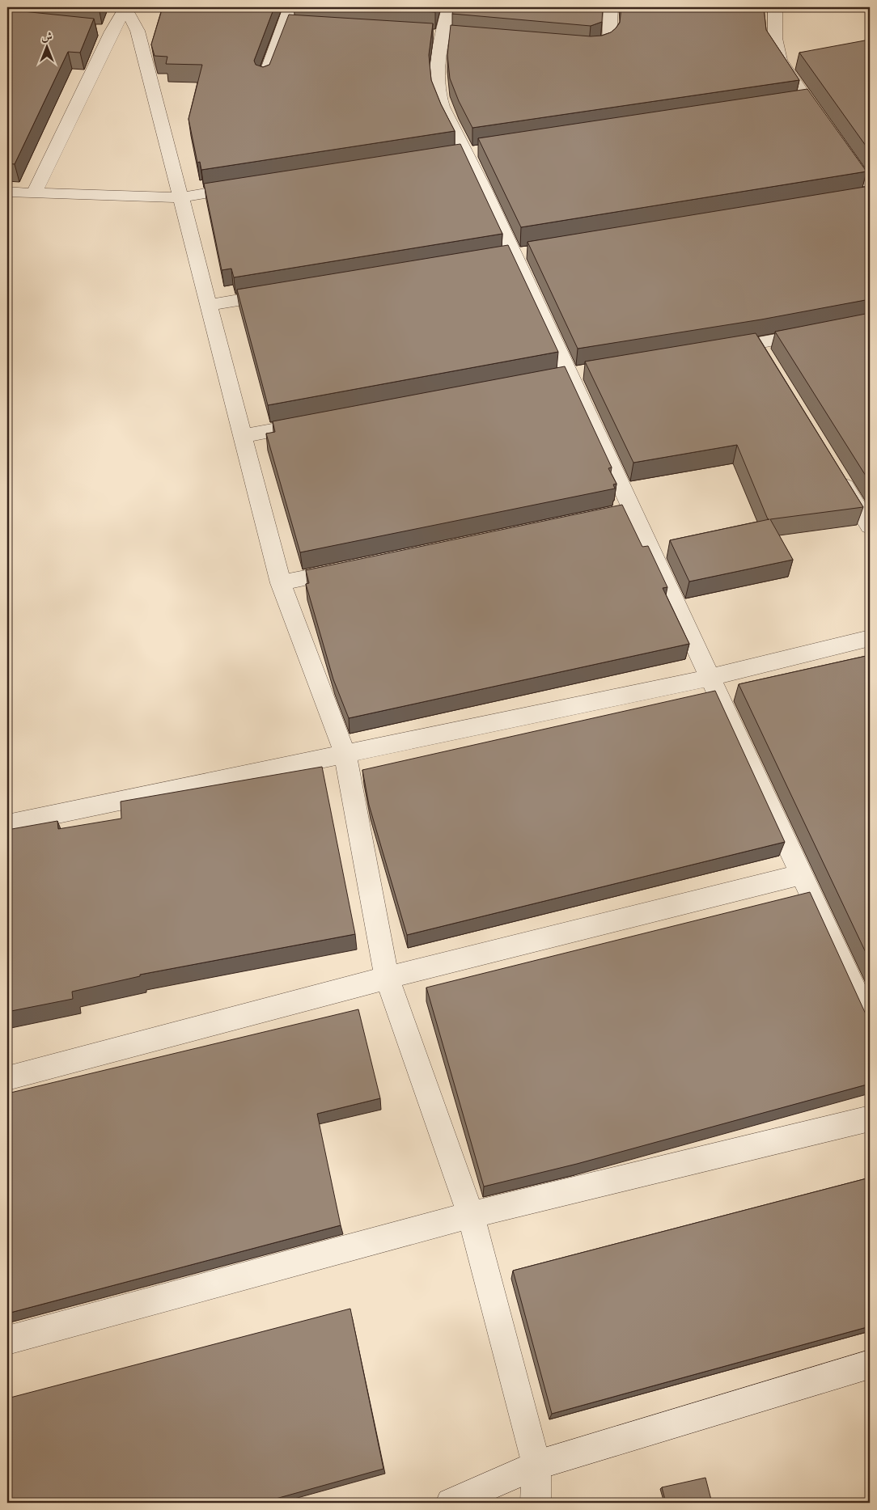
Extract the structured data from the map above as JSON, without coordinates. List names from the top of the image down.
{
  "north": "top"
}
